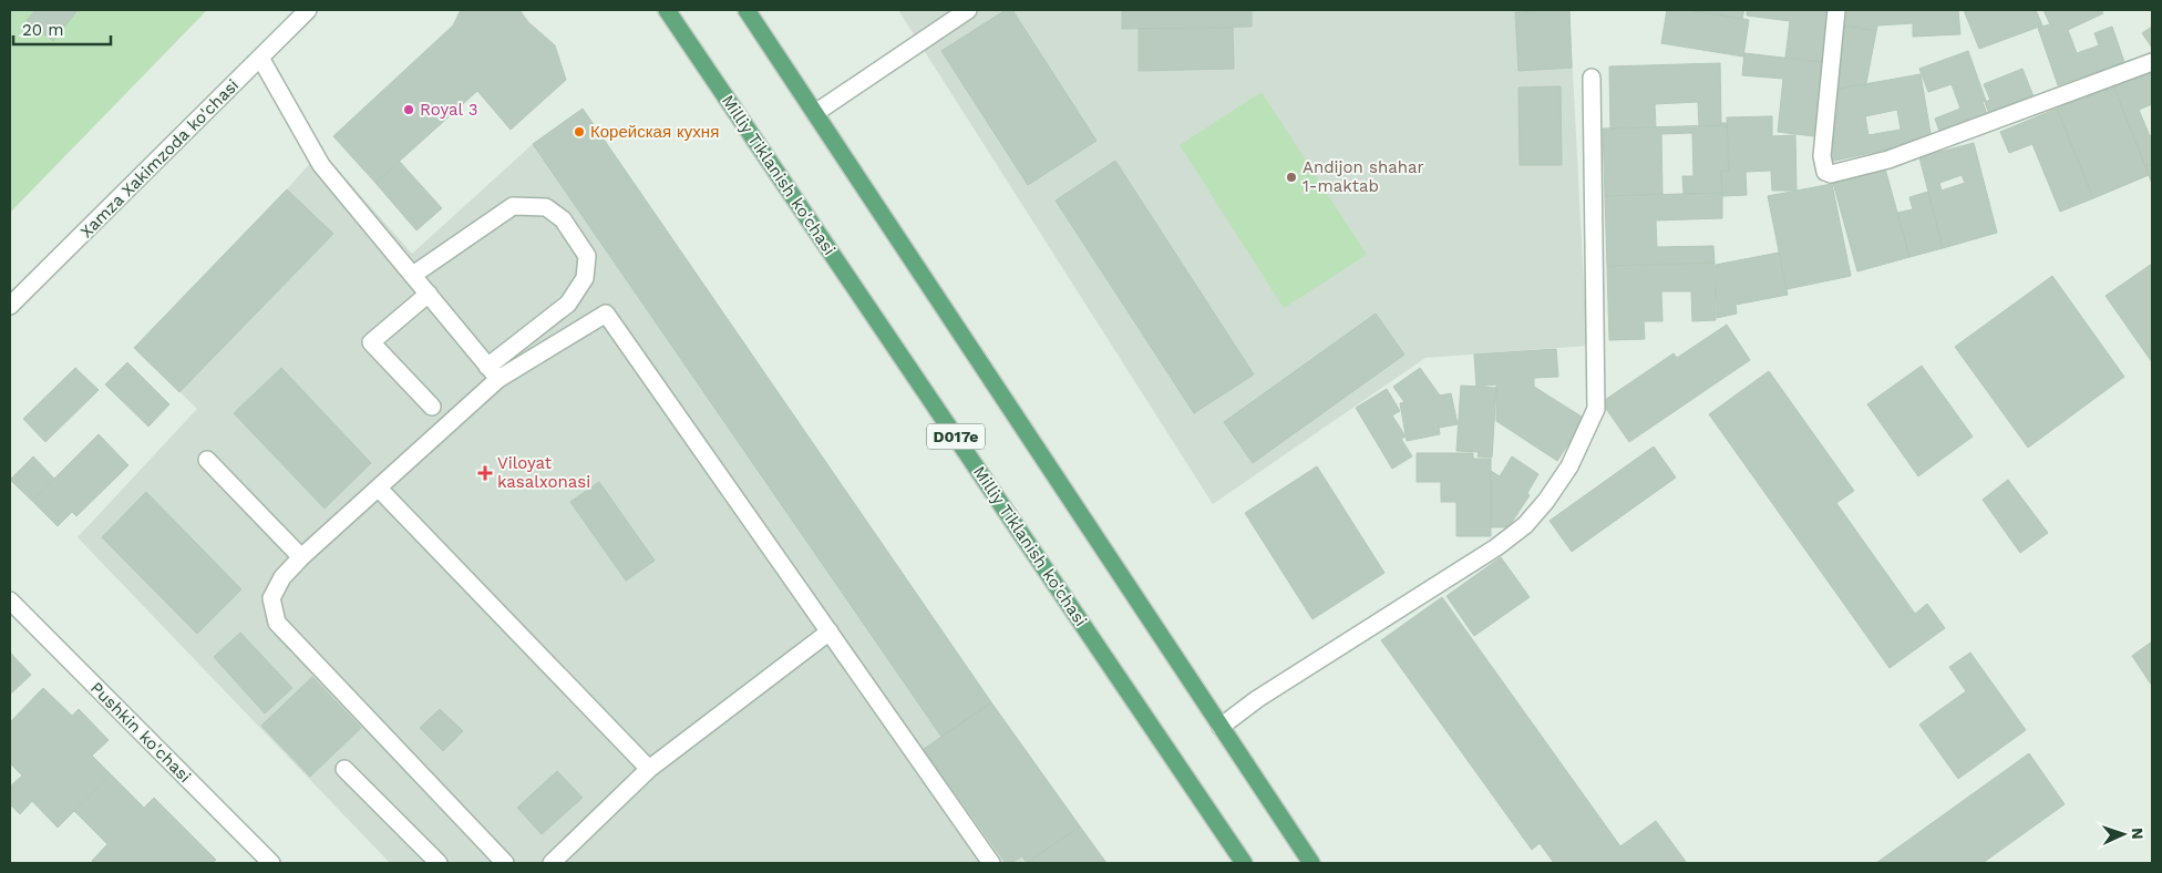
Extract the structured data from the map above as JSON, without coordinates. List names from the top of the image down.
{
  "streets": {
    "main road": ["Milliy Tiklanish ko'chasi", "D017e"],
    "street": ["Xamza Xakimzoda ko'chasi", "Pushkin ko'chasi"]
  },
  "places": {
    "other": ["Royal 3", "Корейская кухня", "Andijon shahar 1-maktab"],
    "health": ["Viloyat kasalxonasi"]
  },
  "scale_bar": "20 m",
  "north": "right"
}
